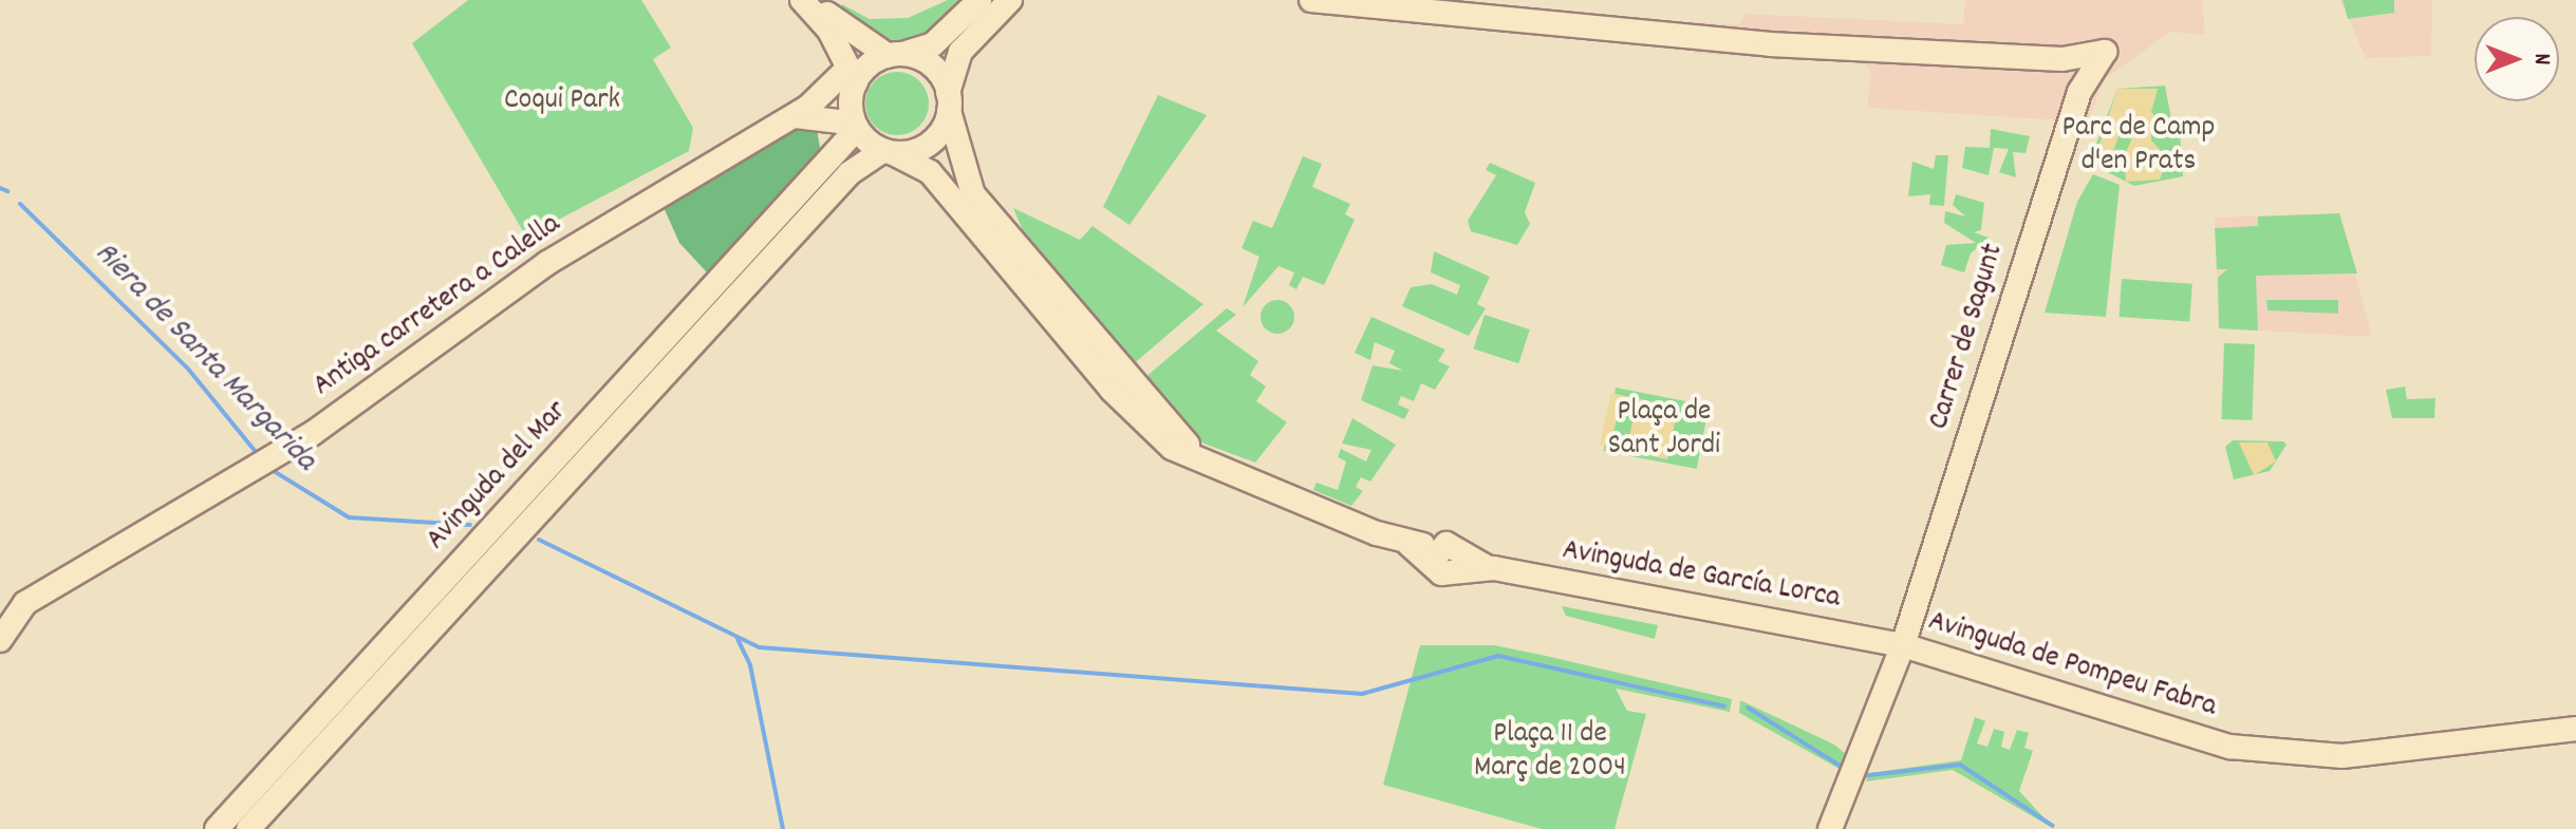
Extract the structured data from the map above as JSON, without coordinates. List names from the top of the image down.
{
  "streets": {
    "street": [
      "Antiga carretera a Calella",
      "Carrer de Sagunt",
      "Avinguda del Mar",
      "Avinguda de García Lorca",
      "Avinguda de Pompeu Fabra"
    ]
  },
  "crossings": [
    ["Carrer de Sagunt", "Avinguda de García Lorca"],
    ["Carrer de Sagunt", "Avinguda de Pompeu Fabra"],
    ["Avinguda de García Lorca", "Avinguda de Pompeu Fabra"]
  ],
  "water": ["Riera de Santa Margarida"],
  "parks": [
    "Coqui Park",
    "Parc de Camp d'en Prats",
    "Plaça de Sant Jordi",
    "Plaça 11 de Març de 2004"
  ],
  "north": "right"
}
